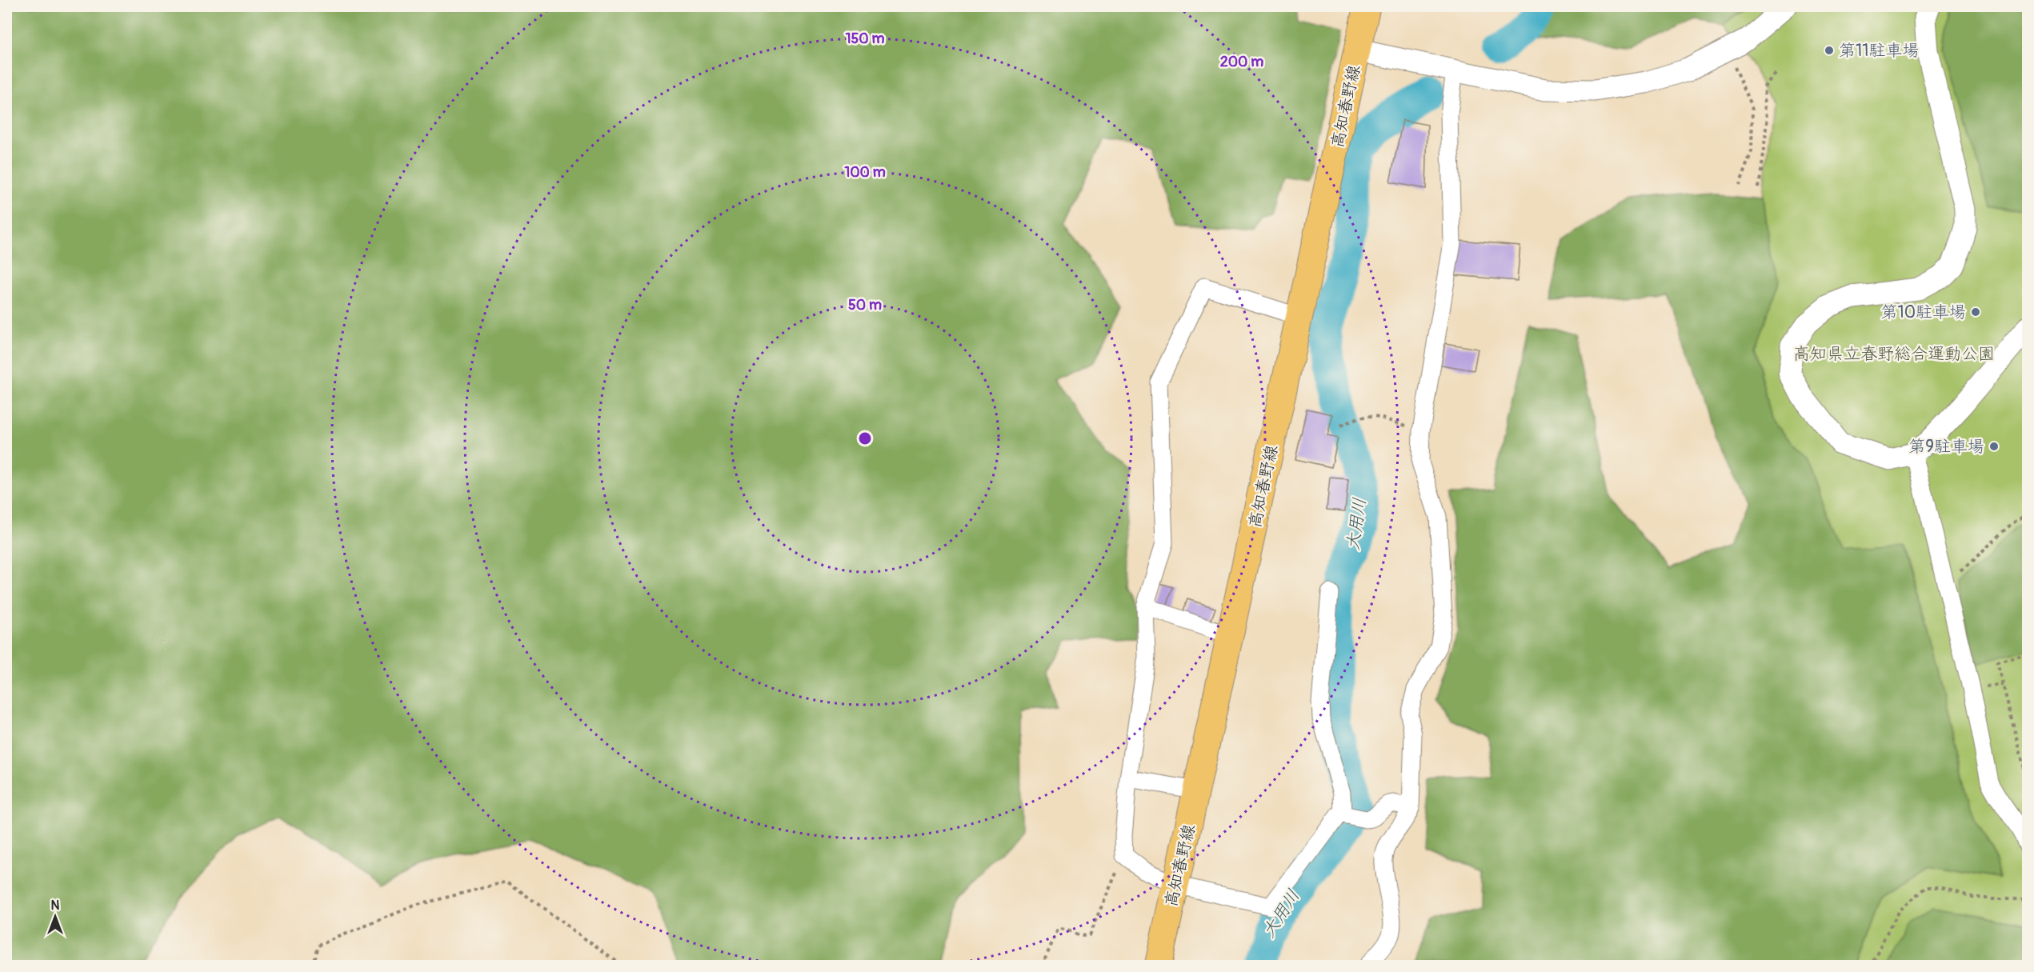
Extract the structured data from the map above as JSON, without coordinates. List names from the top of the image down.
{
  "streets": {
    "main road": ["高知春野線"]
  },
  "water": ["大用川"],
  "parks": ["高知県立春野総合運動公園"],
  "places": ["第11駐車場", "第10駐車場", "第9駐車場"],
  "north": "top",
  "rings": [
    "150 m",
    "200 m",
    "100 m",
    "50 m"
  ]
}
